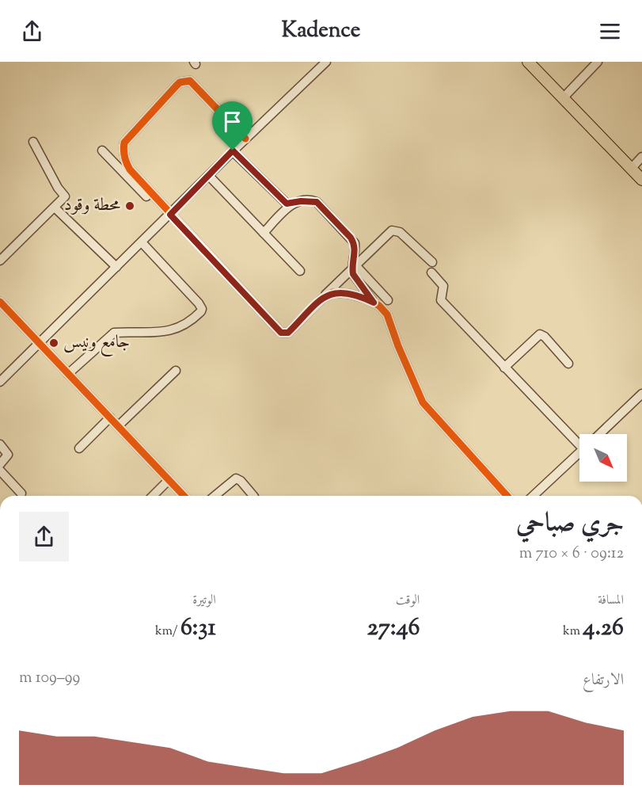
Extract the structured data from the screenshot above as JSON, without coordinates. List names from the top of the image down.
{
  "places": ["محطة وقود", "جامع ونيس"],
  "north": "bottom right",
  "page": {
    "header": "Kadence",
    "heading": ["جري صباحي", "09:12 · 6 × 710 m"],
    "stats": [
      ["المسافة", "4.26 km"],
      ["الوقت", "27:46"],
      ["الوتيرة", "6:31 /km"]
    ],
    "chart": ["الارتفاع", "99–109 m"]
  }
}
